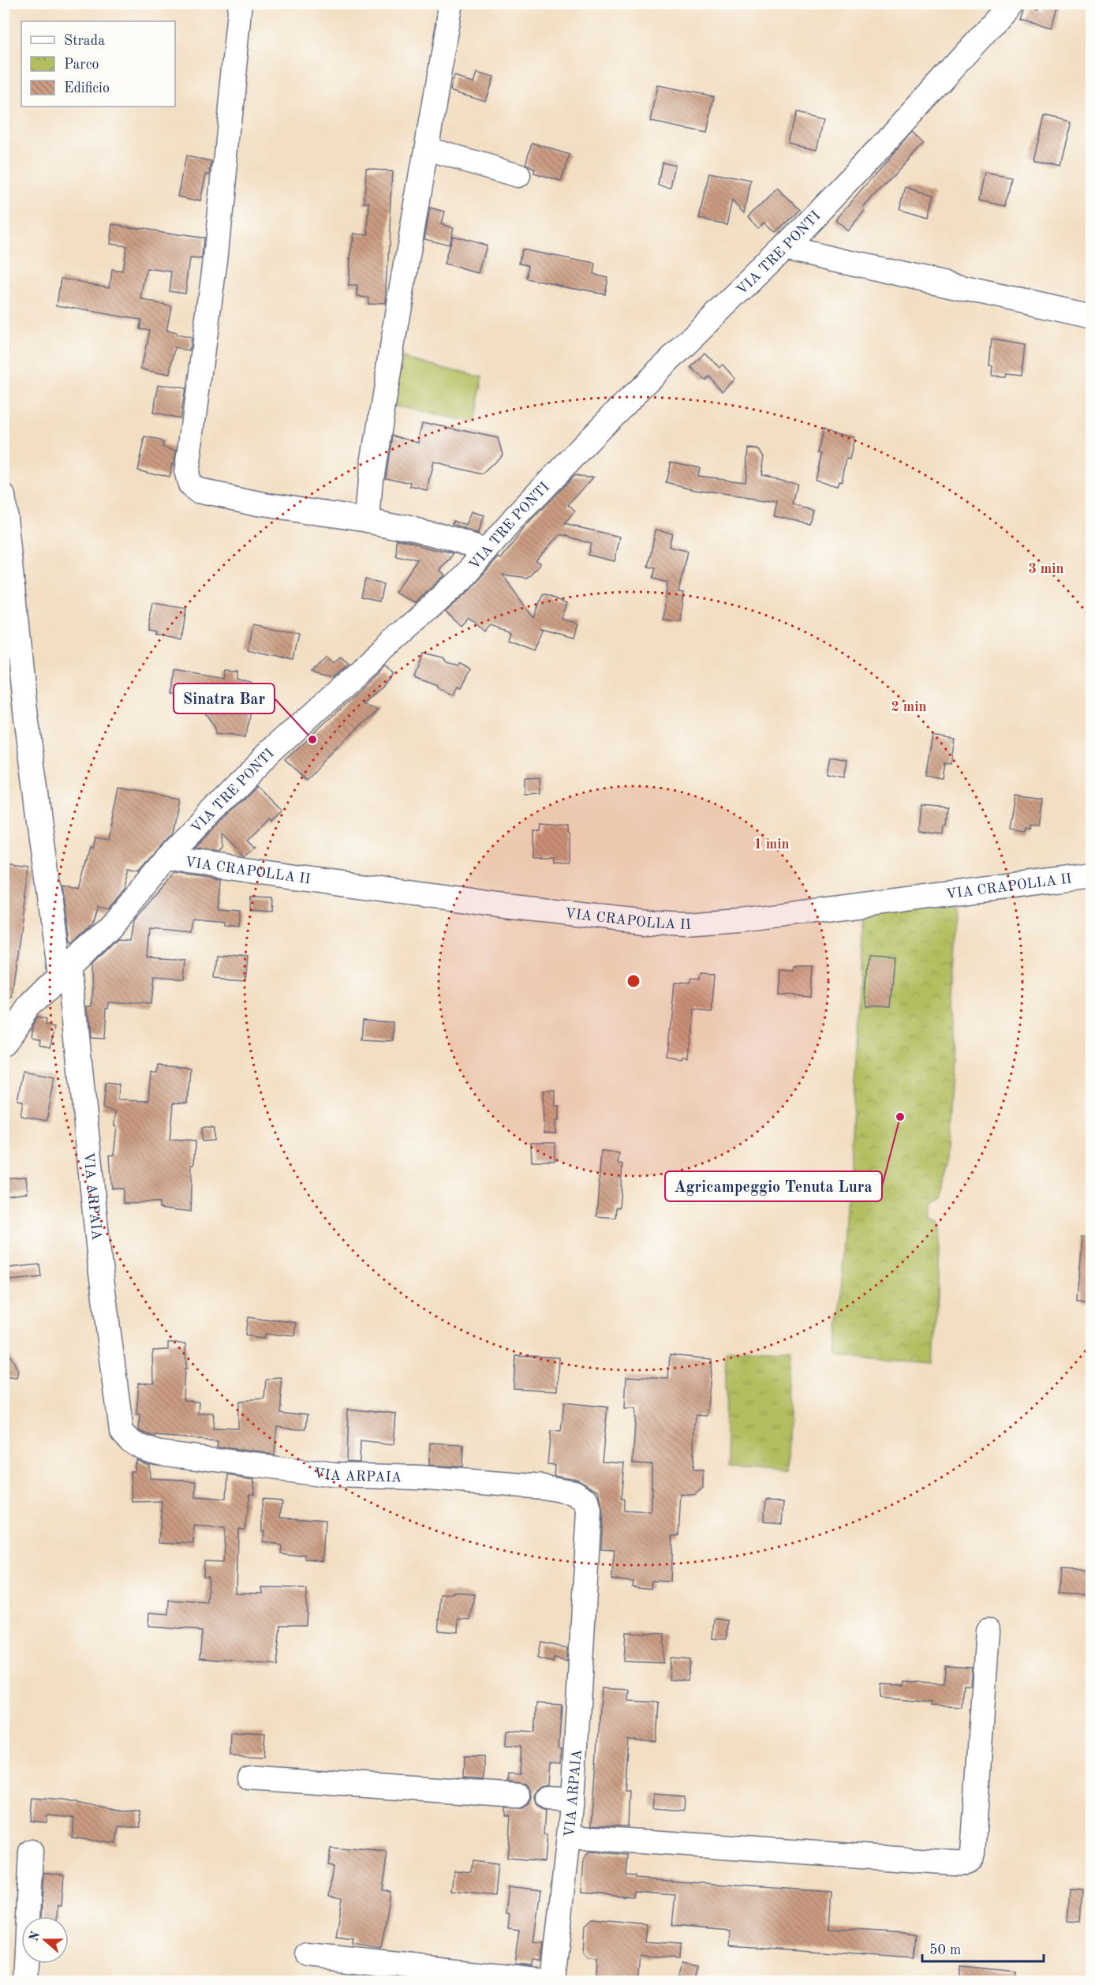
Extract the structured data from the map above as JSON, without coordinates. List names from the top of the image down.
{
  "streets": {
    "street": ["VIA TRE PONTI", "VIA CRAPOLLA II", "VIA ARPAIA"]
  },
  "crossings": [
    ["VIA TRE PONTI", "VIA CRAPOLLA II"],
    ["VIA TRE PONTI", "VIA ARPAIA"]
  ],
  "places": ["Sinatra Bar", "Agricampeggio Tenuta Lura"],
  "legend": ["Strada", "Parco", "Edificio"],
  "scale_bar": "50 m",
  "north": "left",
  "rings": ["3 min", "2 min", "1 min"]
}
